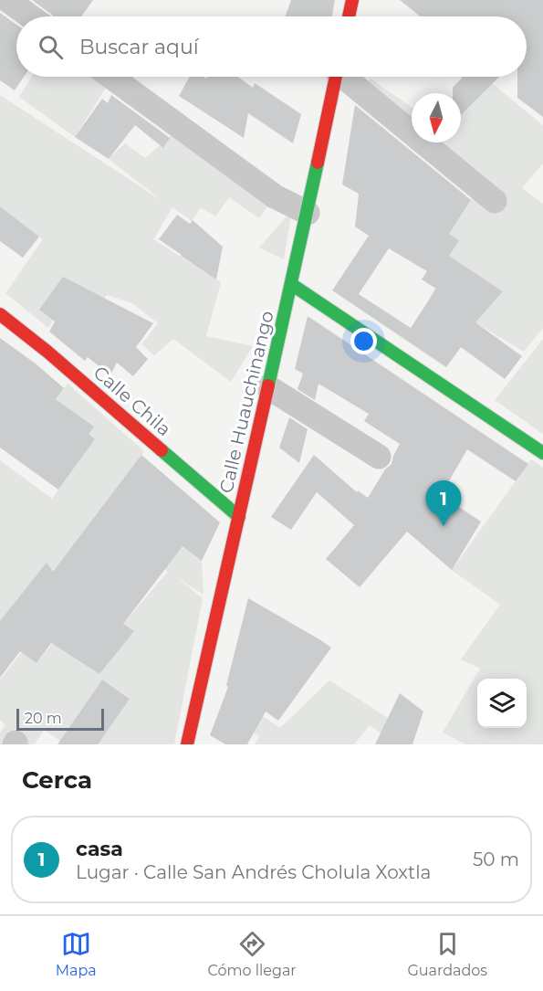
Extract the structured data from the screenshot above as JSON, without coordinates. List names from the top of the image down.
{
  "streets": {
    "main road": ["Calle Chila", "Calle Huauchinango"]
  },
  "crossings": [
    ["Calle Chila", "Calle Huauchinango"]
  ],
  "scale_bar": "20 m",
  "north": "bottom",
  "page": {
    "search": "Buscar aquí",
    "pins": "1",
    "scale": "20 m",
    "heading": "Cerca",
    "list": [
      {
        "mark": "1",
        "name": "casa",
        "note": "Lugar · Calle San Andrés Cholula Xoxtla",
        "value": "50 m"
      }
    ],
    "nav": ["Mapa", "Cómo llegar", "Guardados"]
  }
}
